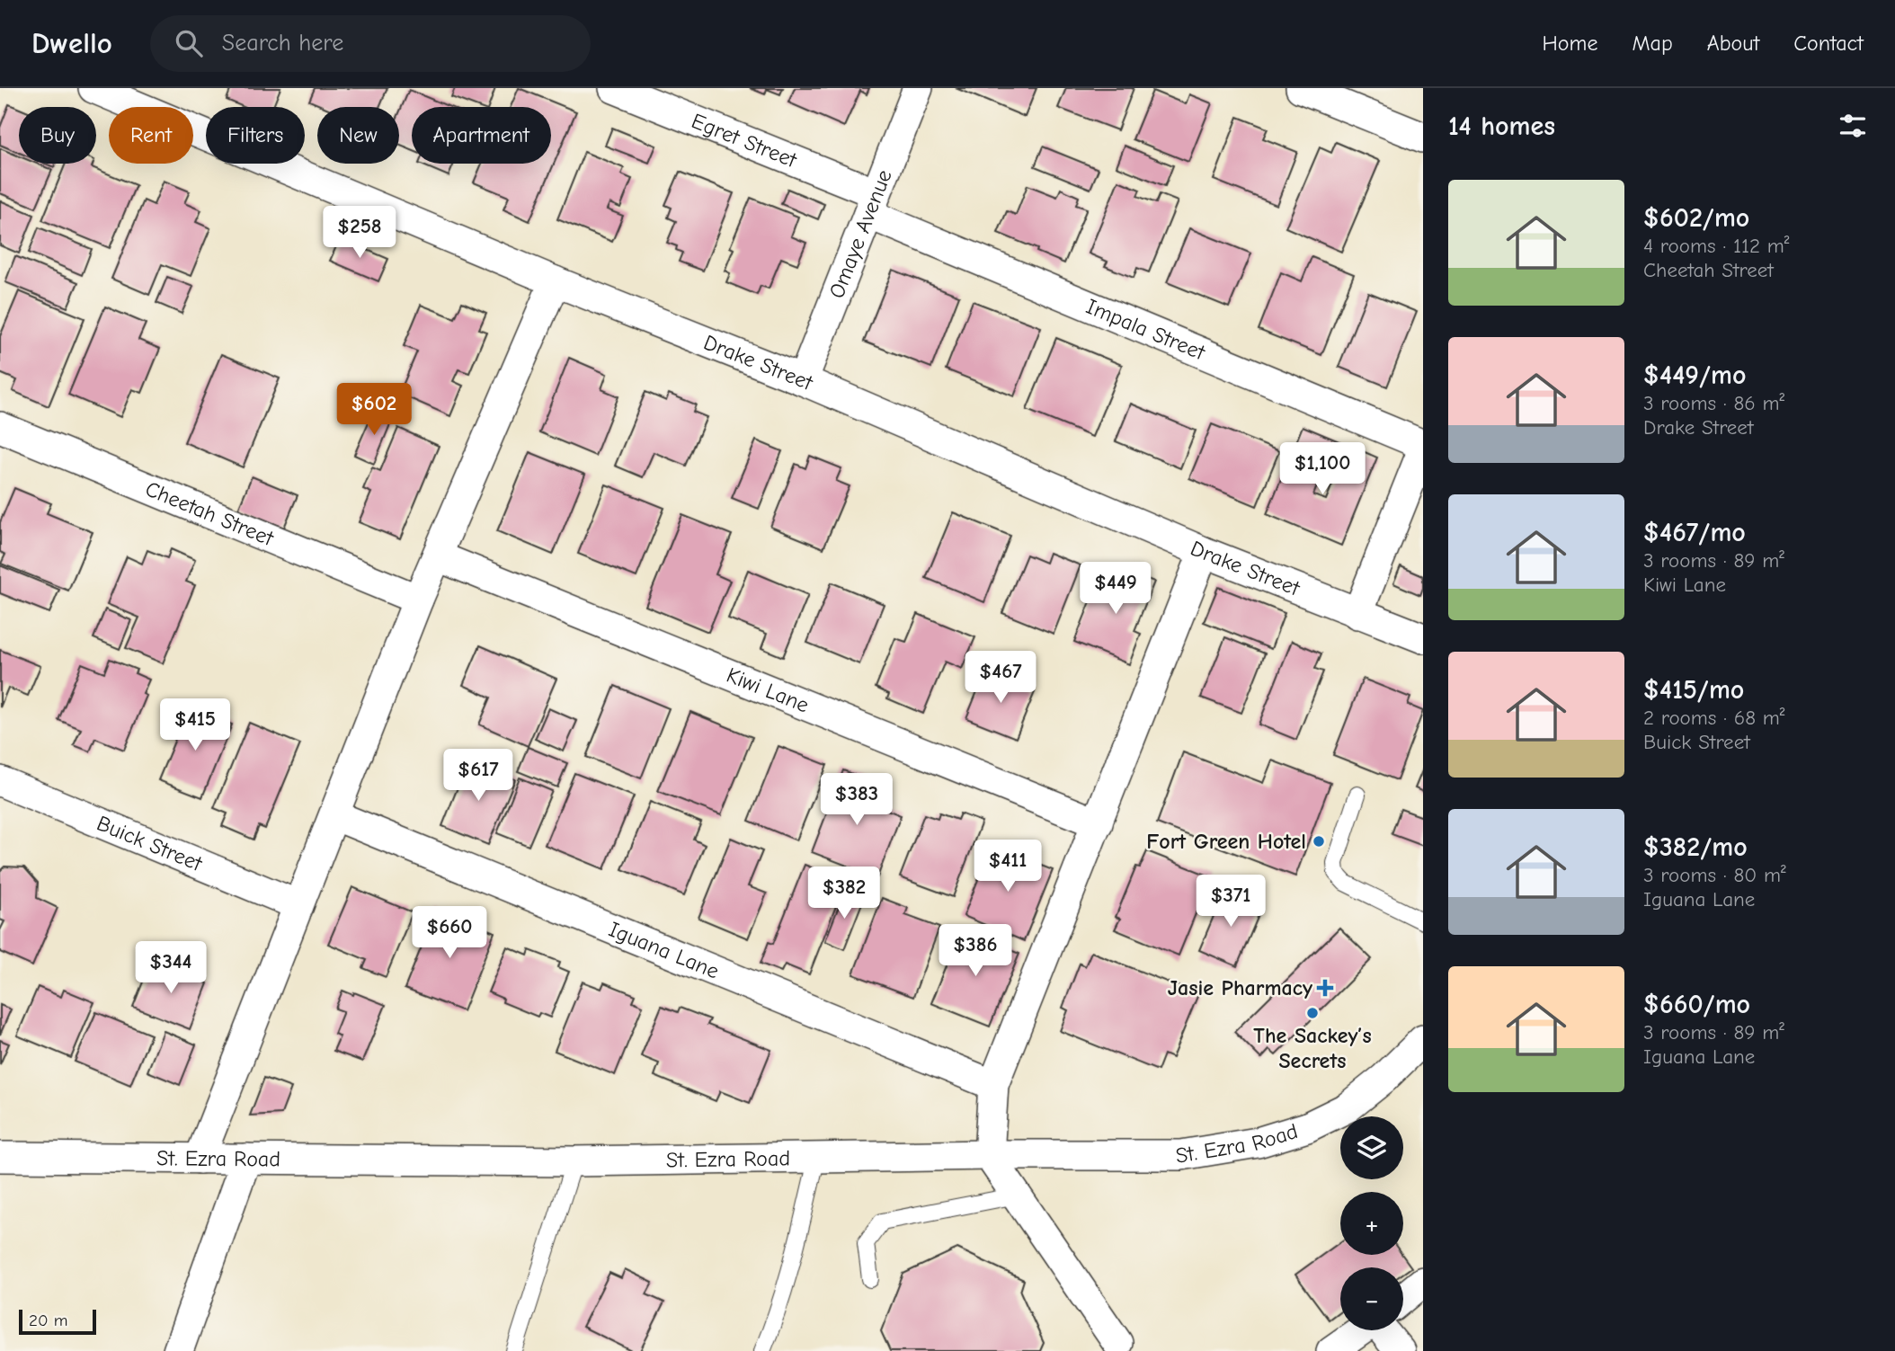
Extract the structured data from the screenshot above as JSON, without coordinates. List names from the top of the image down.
{
  "streets": {
    "street": [
      "Egret Street",
      "Omaye Avenue",
      "Impala Street",
      "Drake Street",
      "Cheetah Street",
      "Kiwi Lane",
      "Buick Street",
      "Iguana Lane",
      "St. Ezra Road"
    ]
  },
  "crossings": [
    ["Egret Street", "Omaye Avenue"],
    ["Egret Street", "Impala Street"],
    ["Omaye Avenue", "Impala Street"],
    ["Omaye Avenue", "Drake Street"]
  ],
  "places": {
    "other": ["Fort Green Hotel", "The Sackey’s Secrets"],
    "health": ["Jasie Pharmacy"]
  },
  "scale_bar": "20 m",
  "page": {
    "header": "Dwello",
    "search": "Search here",
    "nav": [
      "Home",
      "Map",
      "About",
      "Contact"
    ],
    "heading": "14 homes",
    "chip": [
      "Buy",
      "Rent",
      "Filters",
      "New",
      "Apartment"
    ],
    "list": [
      {
        "name": "$602/mo",
        "note": "4 rooms · 112 m² · Cheetah Street"
      },
      {
        "name": "$449/mo",
        "note": "3 rooms · 86 m² · Drake Street"
      },
      {
        "name": "$467/mo",
        "note": "3 rooms · 89 m² · Kiwi Lane"
      },
      {
        "name": "$415/mo",
        "note": "2 rooms · 68 m² · Buick Street"
      },
      {
        "name": "$382/mo",
        "note": "3 rooms · 80 m² · Iguana Lane"
      },
      {
        "name": "$660/mo",
        "note": "3 rooms · 89 m² · Iguana Lane"
      }
    ],
    "price": [
      "$258",
      "$602",
      "$1,100",
      "$449",
      "$467",
      "$415",
      "$617",
      "$383",
      "$411",
      "$382",
      "$371",
      "$660",
      "$386",
      "$344"
    ],
    "map_buttons": ["+", "−"],
    "scale": "20 m"
  }
}
